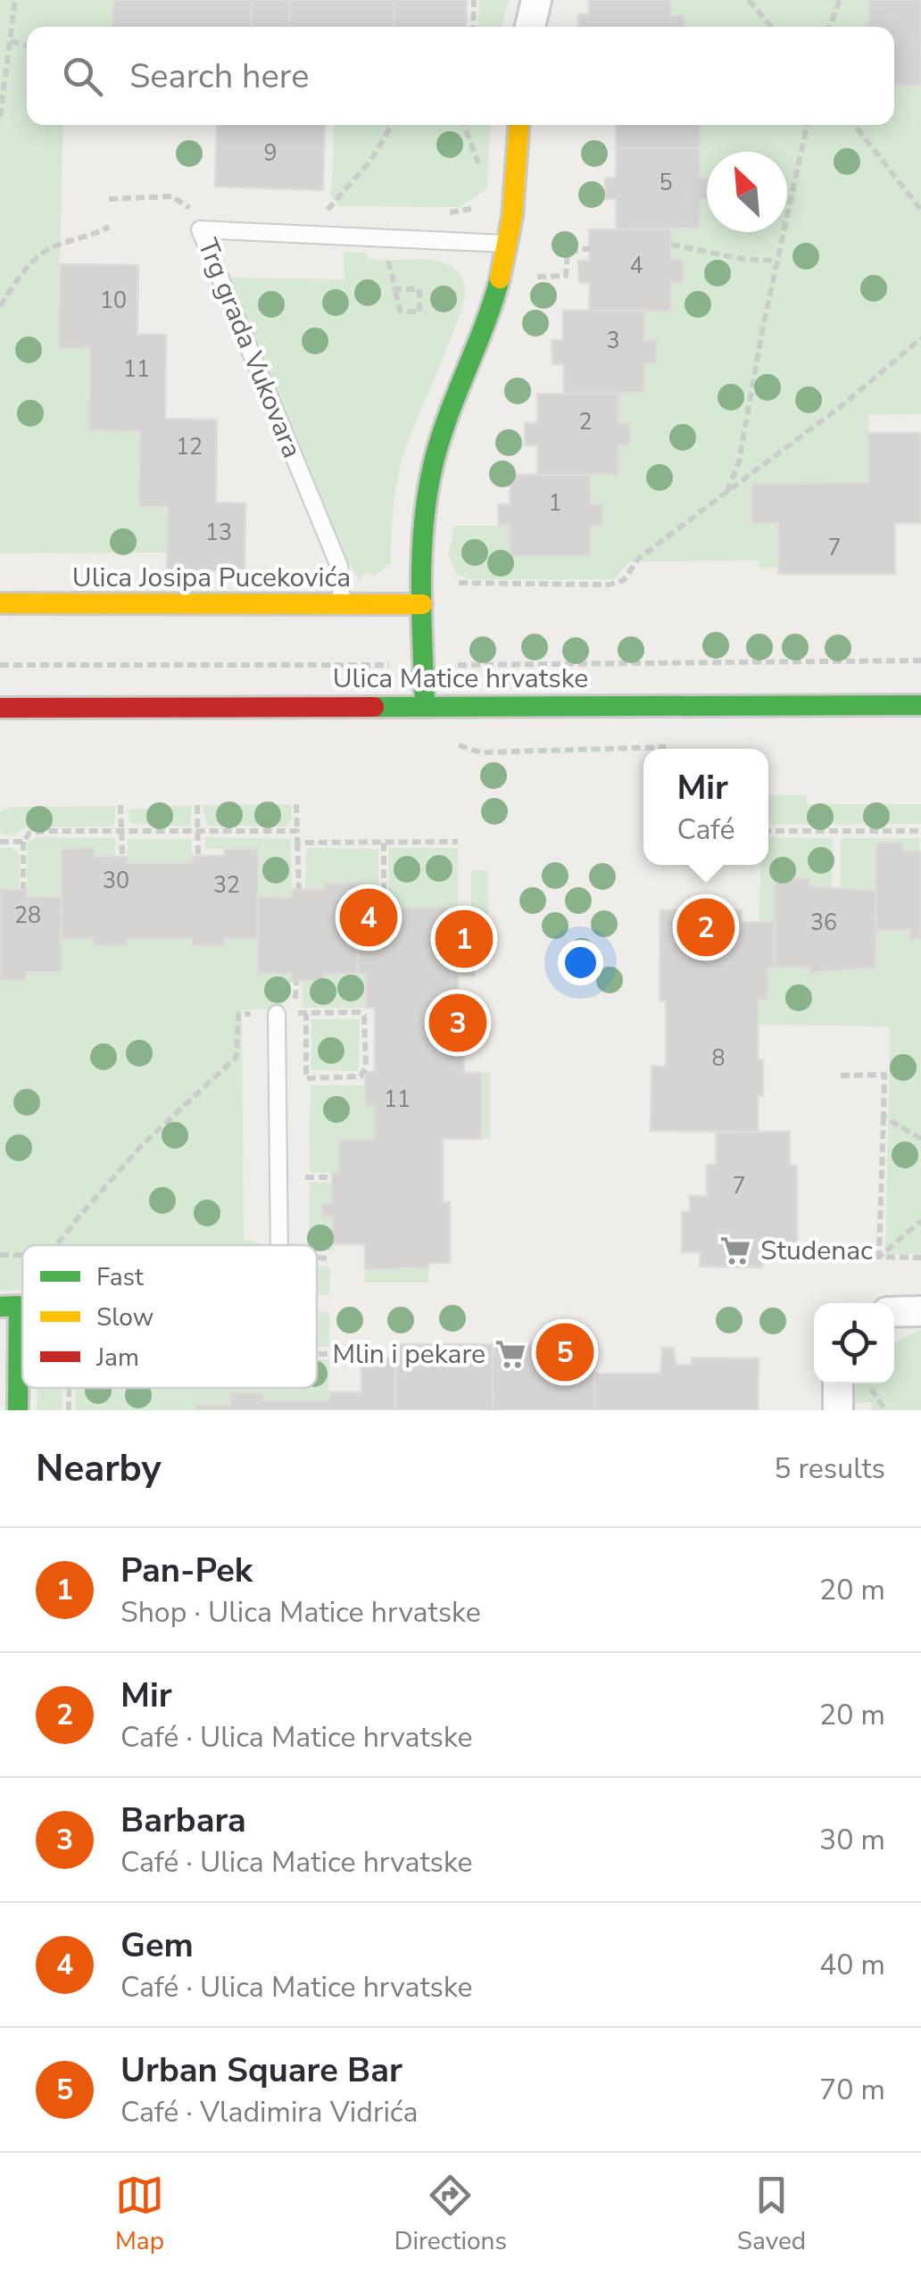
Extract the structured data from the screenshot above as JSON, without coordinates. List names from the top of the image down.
{
  "streets": {
    "street": ["Ulica Josipa Pucekovića", "Ulica Matice hrvatske"],
    "lane": ["Trg grada Vukovara"]
  },
  "crossings": [
    ["Trg grada Vukovara", "Ulica Josipa Pucekovića"]
  ],
  "places": {
    "supermarket": ["Studenac", "Mlin i pekare"]
  },
  "house_numbers": [
    "9",
    "5",
    "4",
    "10",
    "3",
    "11",
    "2",
    "12",
    "1",
    "13",
    "7",
    "30",
    "32",
    "28",
    "36",
    "8",
    "11",
    "7"
  ],
  "legend": ["Fast", "Slow", "Jam"],
  "north": "top left",
  "page": {
    "search": "Search here",
    "popup": ["Mir", "Café"],
    "pins": [
      "4",
      "2",
      "1",
      "3",
      "5"
    ],
    "heading": ["Nearby", "5 results"],
    "list": [
      {
        "mark": "1",
        "name": "Pan-Pek",
        "note": "Shop · Ulica Matice hrvatske",
        "value": "20 m"
      },
      {
        "mark": "2",
        "name": "Mir",
        "note": "Café · Ulica Matice hrvatske",
        "value": "20 m"
      },
      {
        "mark": "3",
        "name": "Barbara",
        "note": "Café · Ulica Matice hrvatske",
        "value": "30 m"
      },
      {
        "mark": "4",
        "name": "Gem",
        "note": "Café · Ulica Matice hrvatske",
        "value": "40 m"
      },
      {
        "mark": "5",
        "name": "Urban Square Bar",
        "note": "Café · Vladimira Vidrića",
        "value": "70 m"
      }
    ],
    "nav": ["Map", "Directions", "Saved"]
  }
}
